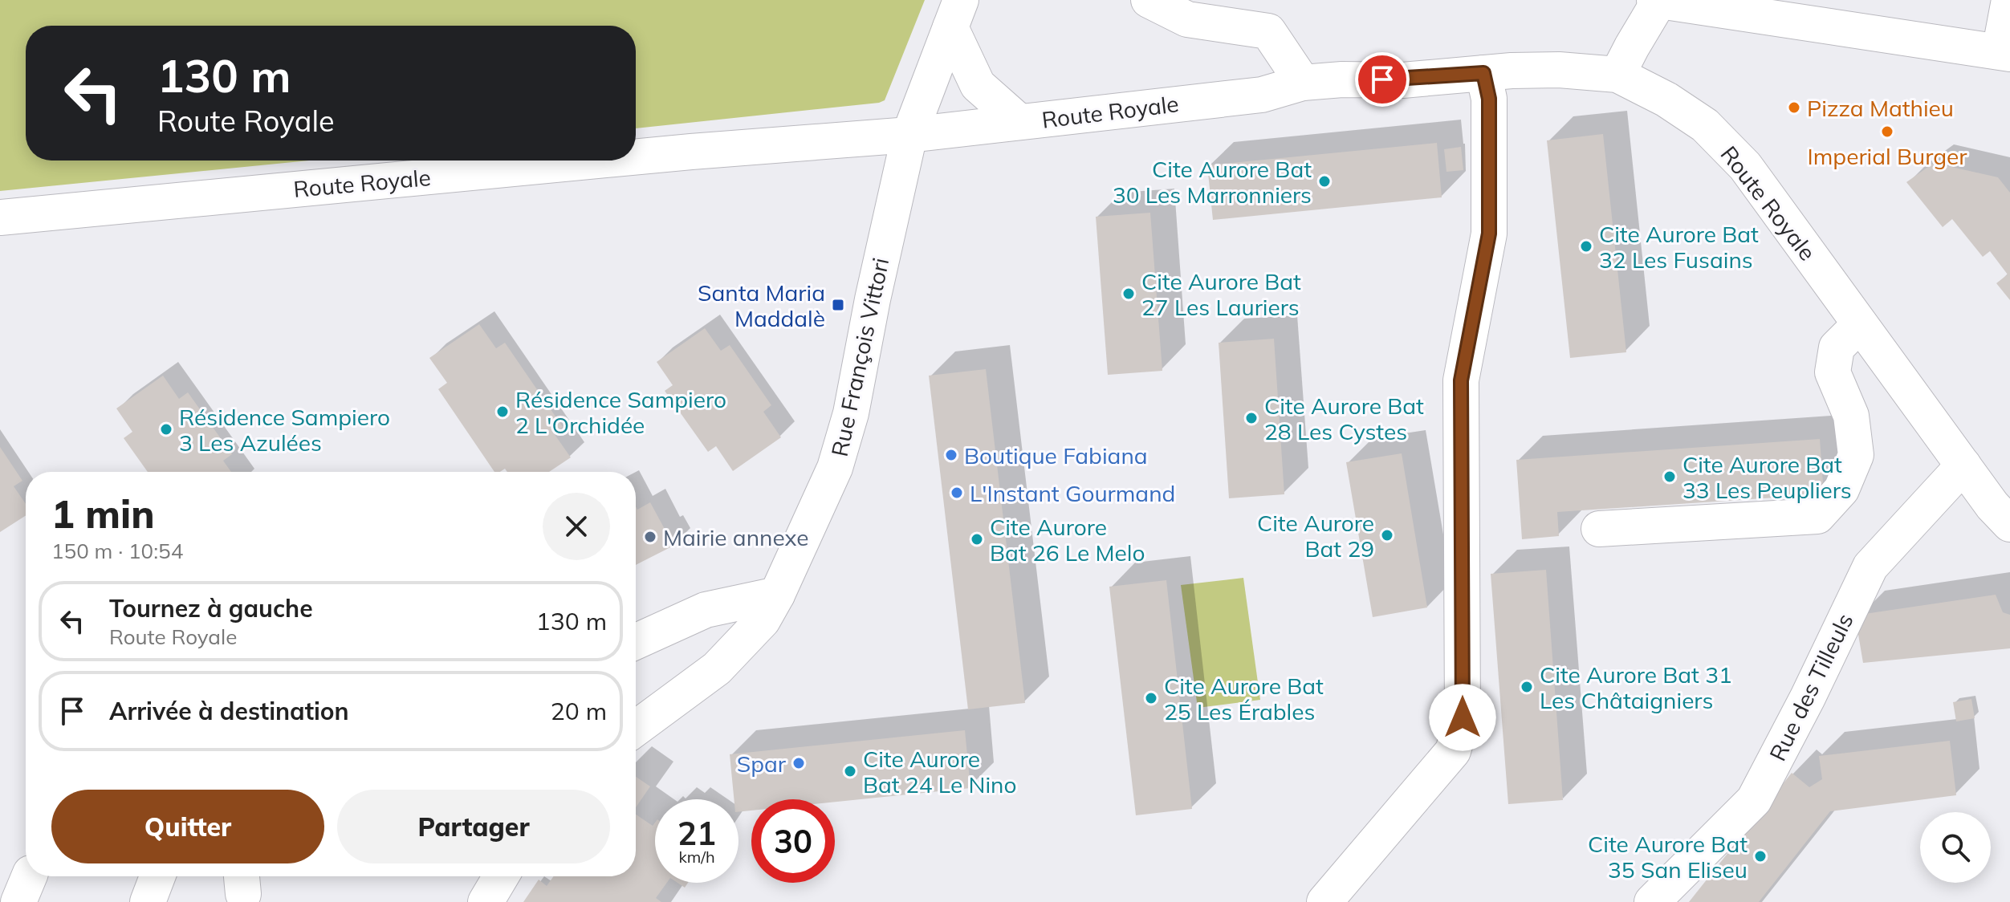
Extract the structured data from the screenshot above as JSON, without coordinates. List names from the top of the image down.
{
  "streets": {
    "street": ["Route Royale", "Rue François Vittori", "Rue des Tilleuls"]
  },
  "crossings": [
    ["Route Royale", "Rue François Vittori"],
    ["Route Royale", "Rue des Tilleuls"]
  ],
  "places": {
    "other": [
      "Pizza Mathieu",
      "Imperial Burger",
      "Cite Aurore Bat 30 Les Marronniers",
      "Cite Aurore Bat 32 Les Fusains",
      "Cite Aurore Bat 27 Les Lauriers",
      "Résidence Sampiero 2 L'Orchidée",
      "Cite Aurore Bat 28 Les Cystes",
      "Résidence Sampiero 3 Les Azulées",
      "Boutique Fabiana",
      "Cite Aurore Bat 33 Les Peupliers",
      "L'Instant Gourmand",
      "Cite Aurore Bat 29",
      "Mairie annexe",
      "Cite Aurore Bat 26 Le Melo",
      "Cite Aurore Bat 31 Les Châtaigniers",
      "Cite Aurore Bat 25 Les Érables",
      "Spar",
      "Cite Aurore Bat 24 Le Nino",
      "Cite Aurore Bat 35 San Eliseu"
    ],
    "transit": ["Santa Maria Maddalè"]
  },
  "page": {
    "turn": ["130 m", "Route Royale"],
    "heading": ["1 min", "150 m · 10:54"],
    "list": [
      {
        "name": "Tournez à gauche",
        "note": "Route Royale",
        "value": "130 m"
      },
      {
        "name": "Arrivée à destination",
        "value": "20 m"
      }
    ],
    "buttons": ["Quitter", "Partager"],
    "speed": "21 km/h",
    "limit": "30"
  }
}
